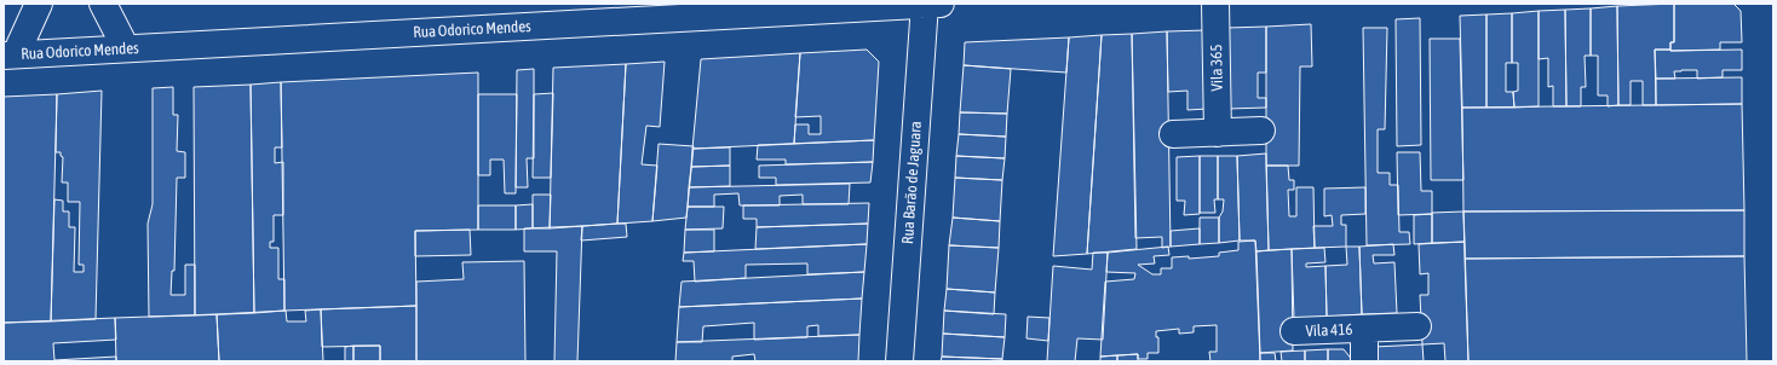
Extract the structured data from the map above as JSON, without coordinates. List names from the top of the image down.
{
  "streets": {
    "street": [
      "Rua Odorico Mendes",
      "Vila 365",
      "Rua Barão de Jaguara",
      "Vila 416"
    ]
  },
  "crossings": [
    ["Rua Odorico Mendes", "Rua Barão de Jaguara"]
  ]
}
